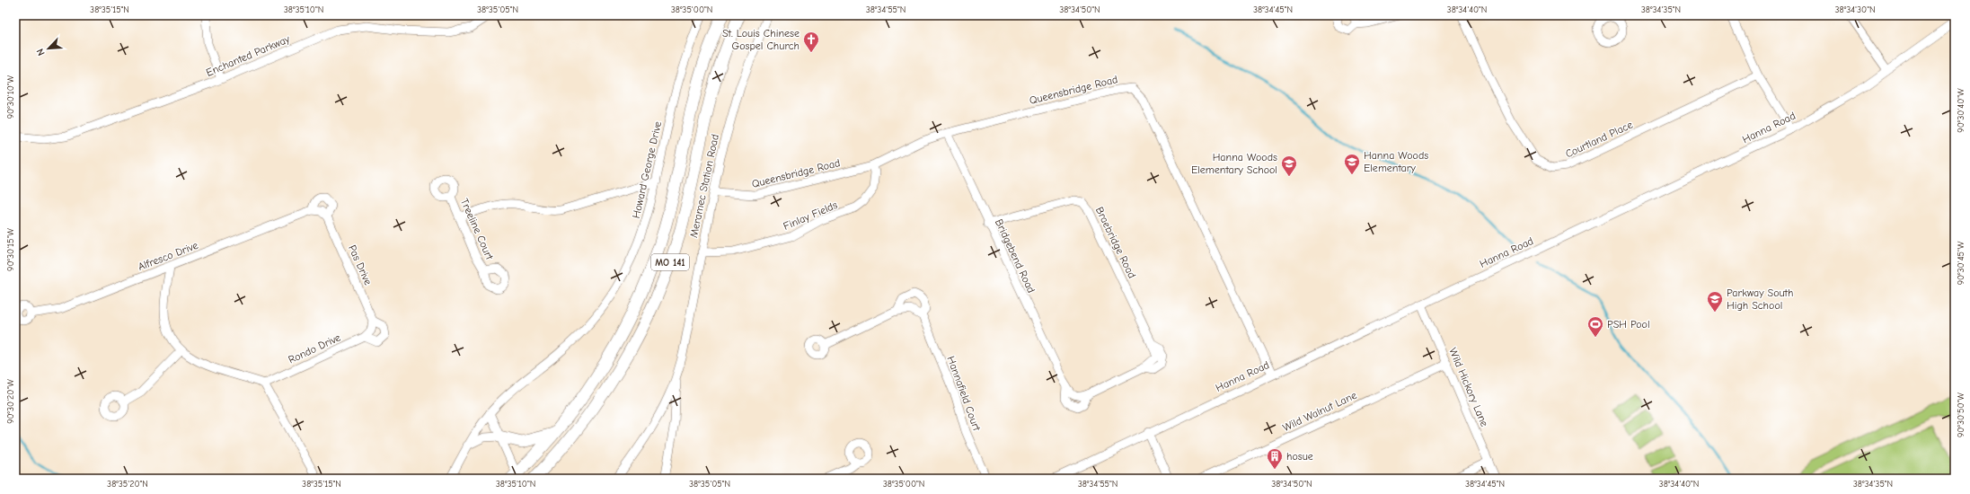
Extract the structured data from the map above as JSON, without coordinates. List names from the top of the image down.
{
  "streets": {
    "highway": ["MO 141"],
    "street": [
      "Enchanted Parkway",
      "Queensbridge Road",
      "Hanna Road",
      "Courtland Place",
      "Howard George Drive",
      "Meramec Station Road",
      "Finlay Fields",
      "Treeline Court",
      "Braebridge Road",
      "Alfresco Drive",
      "Bridgebend Road",
      "Pas Drive",
      "Rondo Drive",
      "Wild Hickory Lane",
      "Hannafield Court",
      "Wild Walnut Lane"
    ]
  },
  "crossings": [
    ["Queensbridge Road", "Hanna Road"],
    ["Queensbridge Road", "Meramec Station Road"],
    ["Queensbridge Road", "Finlay Fields"],
    ["Queensbridge Road", "Bridgebend Road"],
    ["Hanna Road", "Wild Hickory Lane"],
    ["Meramec Station Road", "Finlay Fields"],
    ["Braebridge Road", "Bridgebend Road"],
    ["Alfresco Drive", "Pas Drive"],
    ["Pas Drive", "Rondo Drive"],
    ["Wild Hickory Lane", "Wild Walnut Lane"]
  ],
  "places": {
    "church": ["St. Louis Chinese Gospel Church"],
    "school or university": ["Hanna Woods Elementary", "Hanna Woods Elementary School", "Parkway South High School"],
    "sports": ["PSH Pool"],
    "building": ["hosue"]
  },
  "north": "bottom left",
  "coordinates": [
    "38°35'15\"N",
    "38°35'10\"N",
    "38°35'05\"N",
    "38°35'00\"N",
    "38°34'55\"N",
    "38°34'50\"N",
    "38°34'45\"N",
    "38°34'40\"N",
    "38°34'35\"N",
    "38°34'30\"N",
    "90°30'10\"W",
    "90°30'40\"W",
    "90°30'15\"W",
    "90°30'45\"W",
    "90°30'20\"W",
    "90°30'50\"W",
    "38°35'20\"N"
  ]
}
